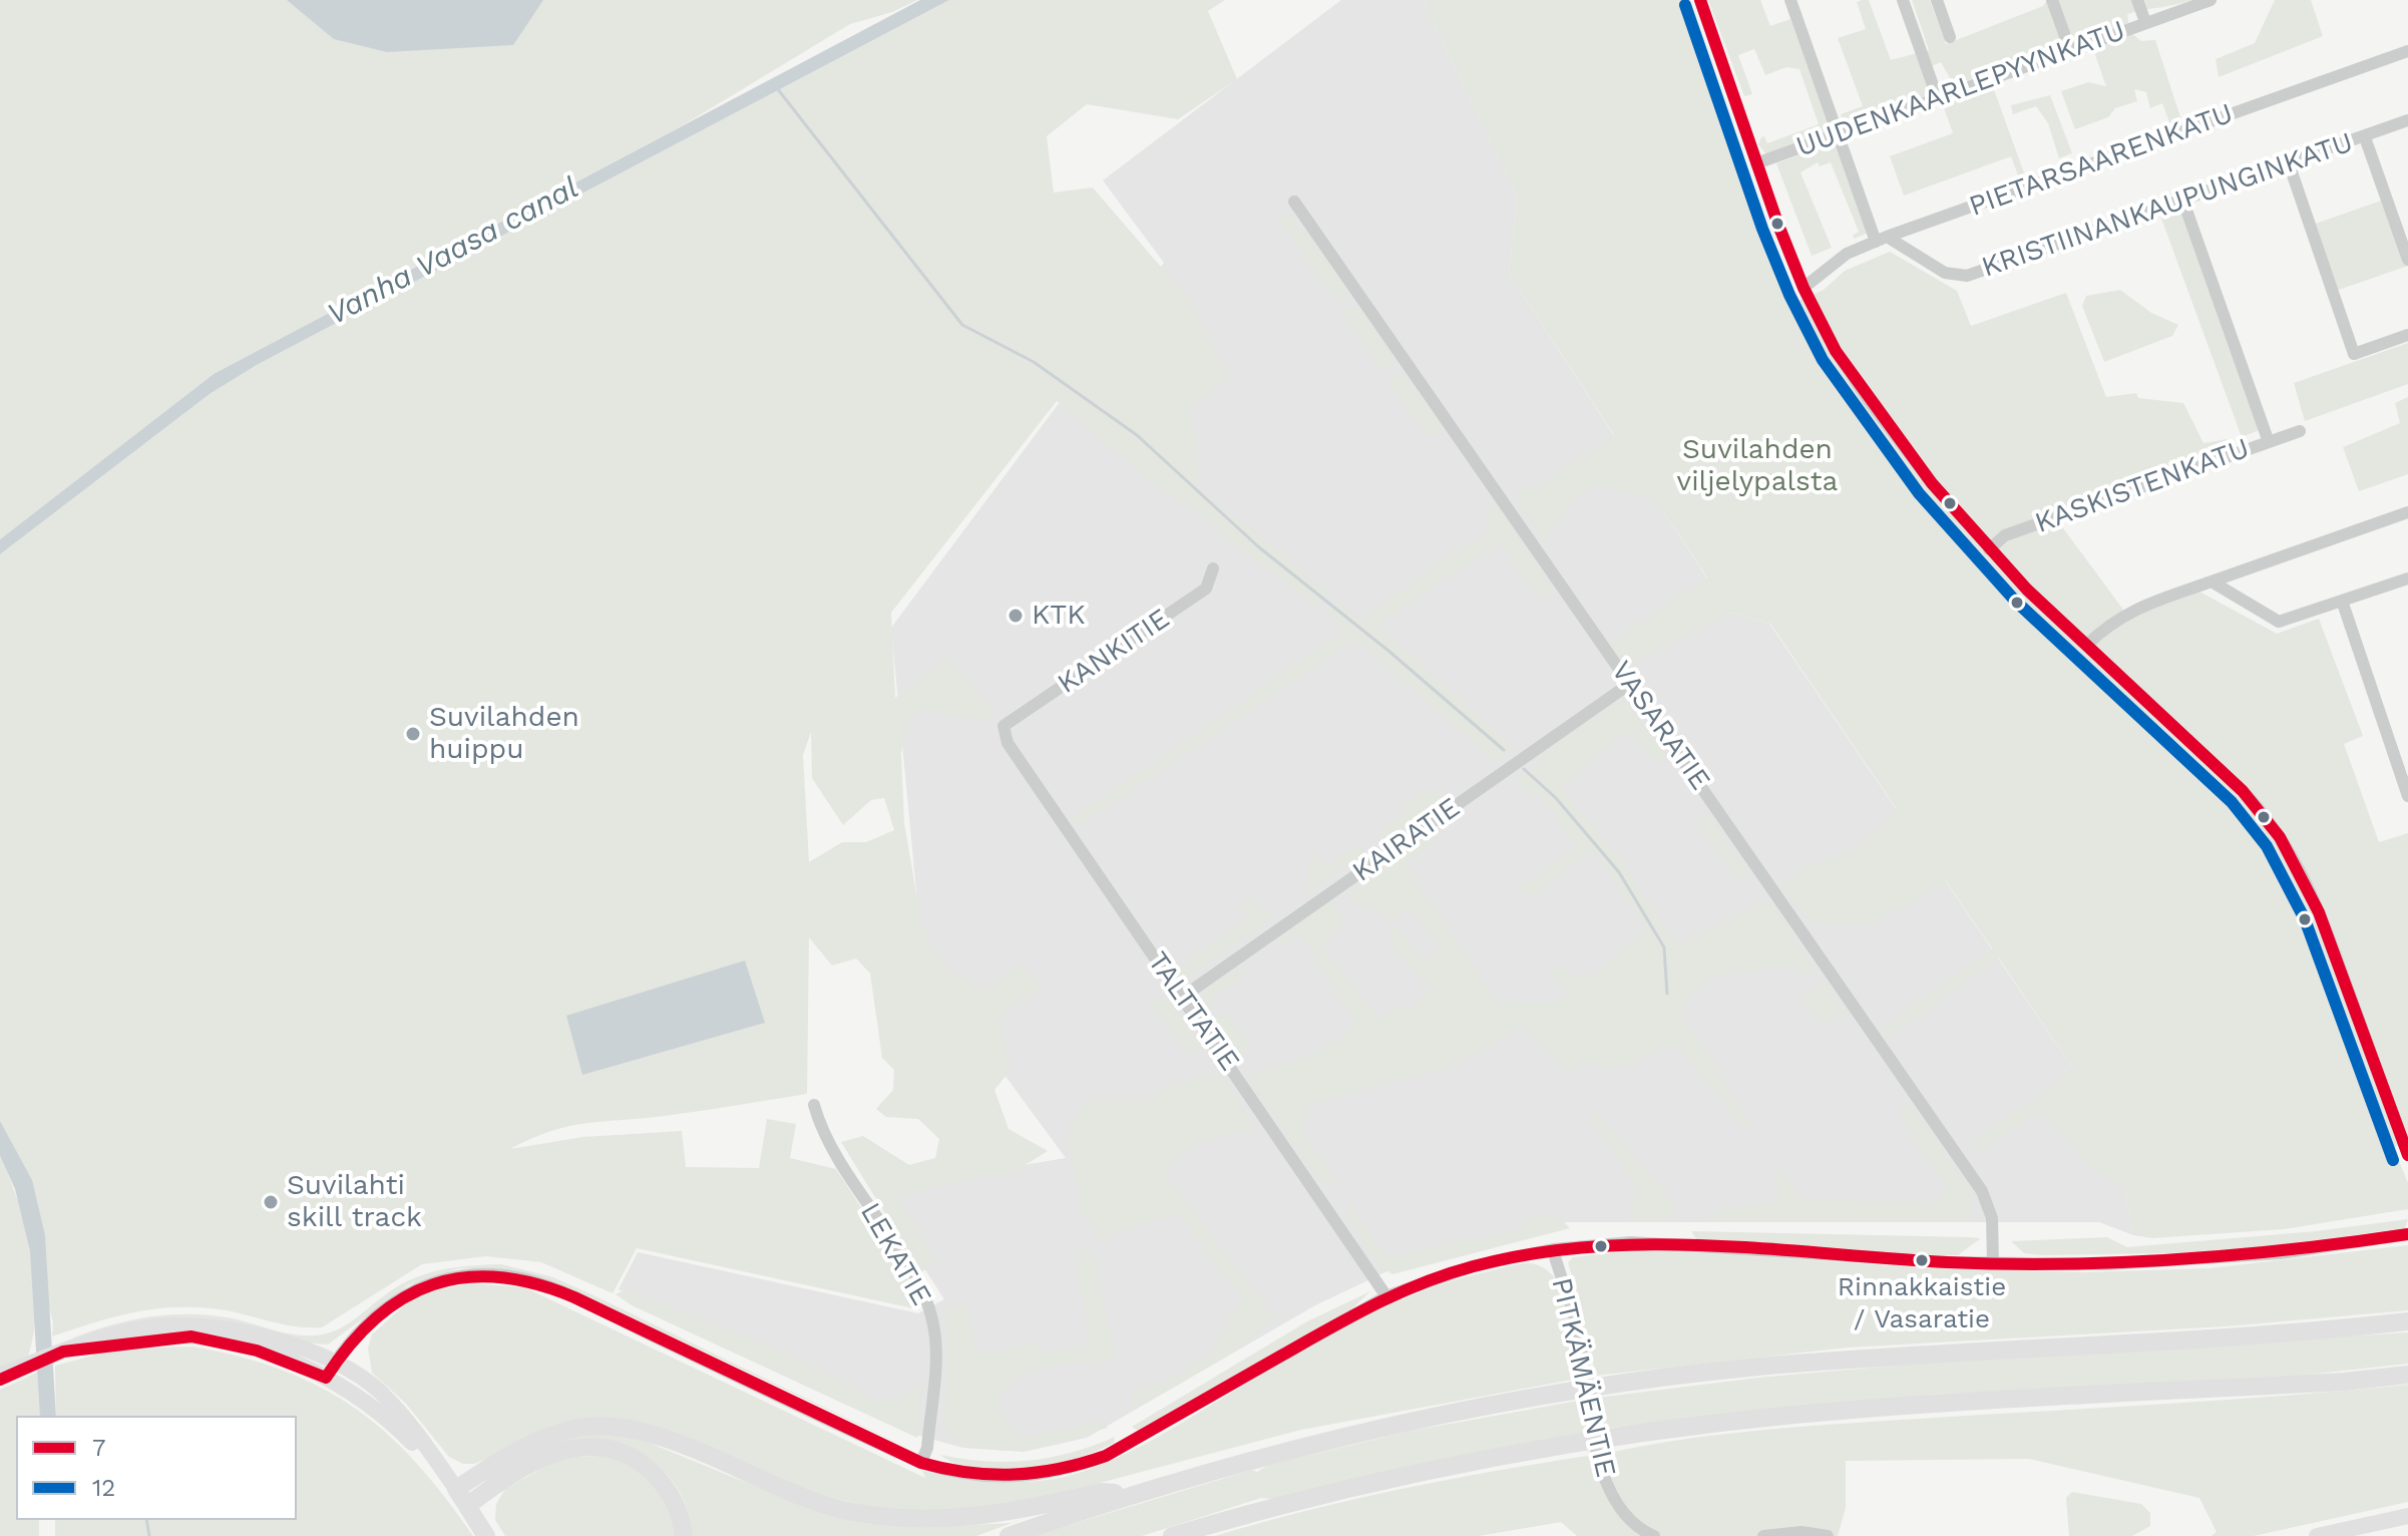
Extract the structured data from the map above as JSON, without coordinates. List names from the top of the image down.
{
  "streets": {
    "street": [
      "UUDENKAARLEPYYNKATU",
      "PIETARSAARENKATU",
      "KRISTIINANKAUPUNGINKATU",
      "KASKISTENKATU",
      "KANKITIE",
      "VASARATIE",
      "KAIRATIE",
      "TALTTATIE",
      "LEKATIE",
      "PITKÄMÄENTIE"
    ]
  },
  "crossings": [
    ["PIETARSAARENKATU", "KRISTIINANKAUPUNGINKATU"],
    ["KANKITIE", "TALTTATIE"],
    ["VASARATIE", "KAIRATIE"],
    ["KAIRATIE", "TALTTATIE"]
  ],
  "water": ["Vanha Vaasa canal"],
  "parks": ["Suvilahden viljelypalsta"],
  "places": [
    "KTK",
    "Suvilahden huippu",
    "Suvilahti skill track",
    "Rinnakkaistie / Vasaratie"
  ],
  "lines": ["transit line 7", "transit line 12"],
  "legend": ["7", "12"]
}
